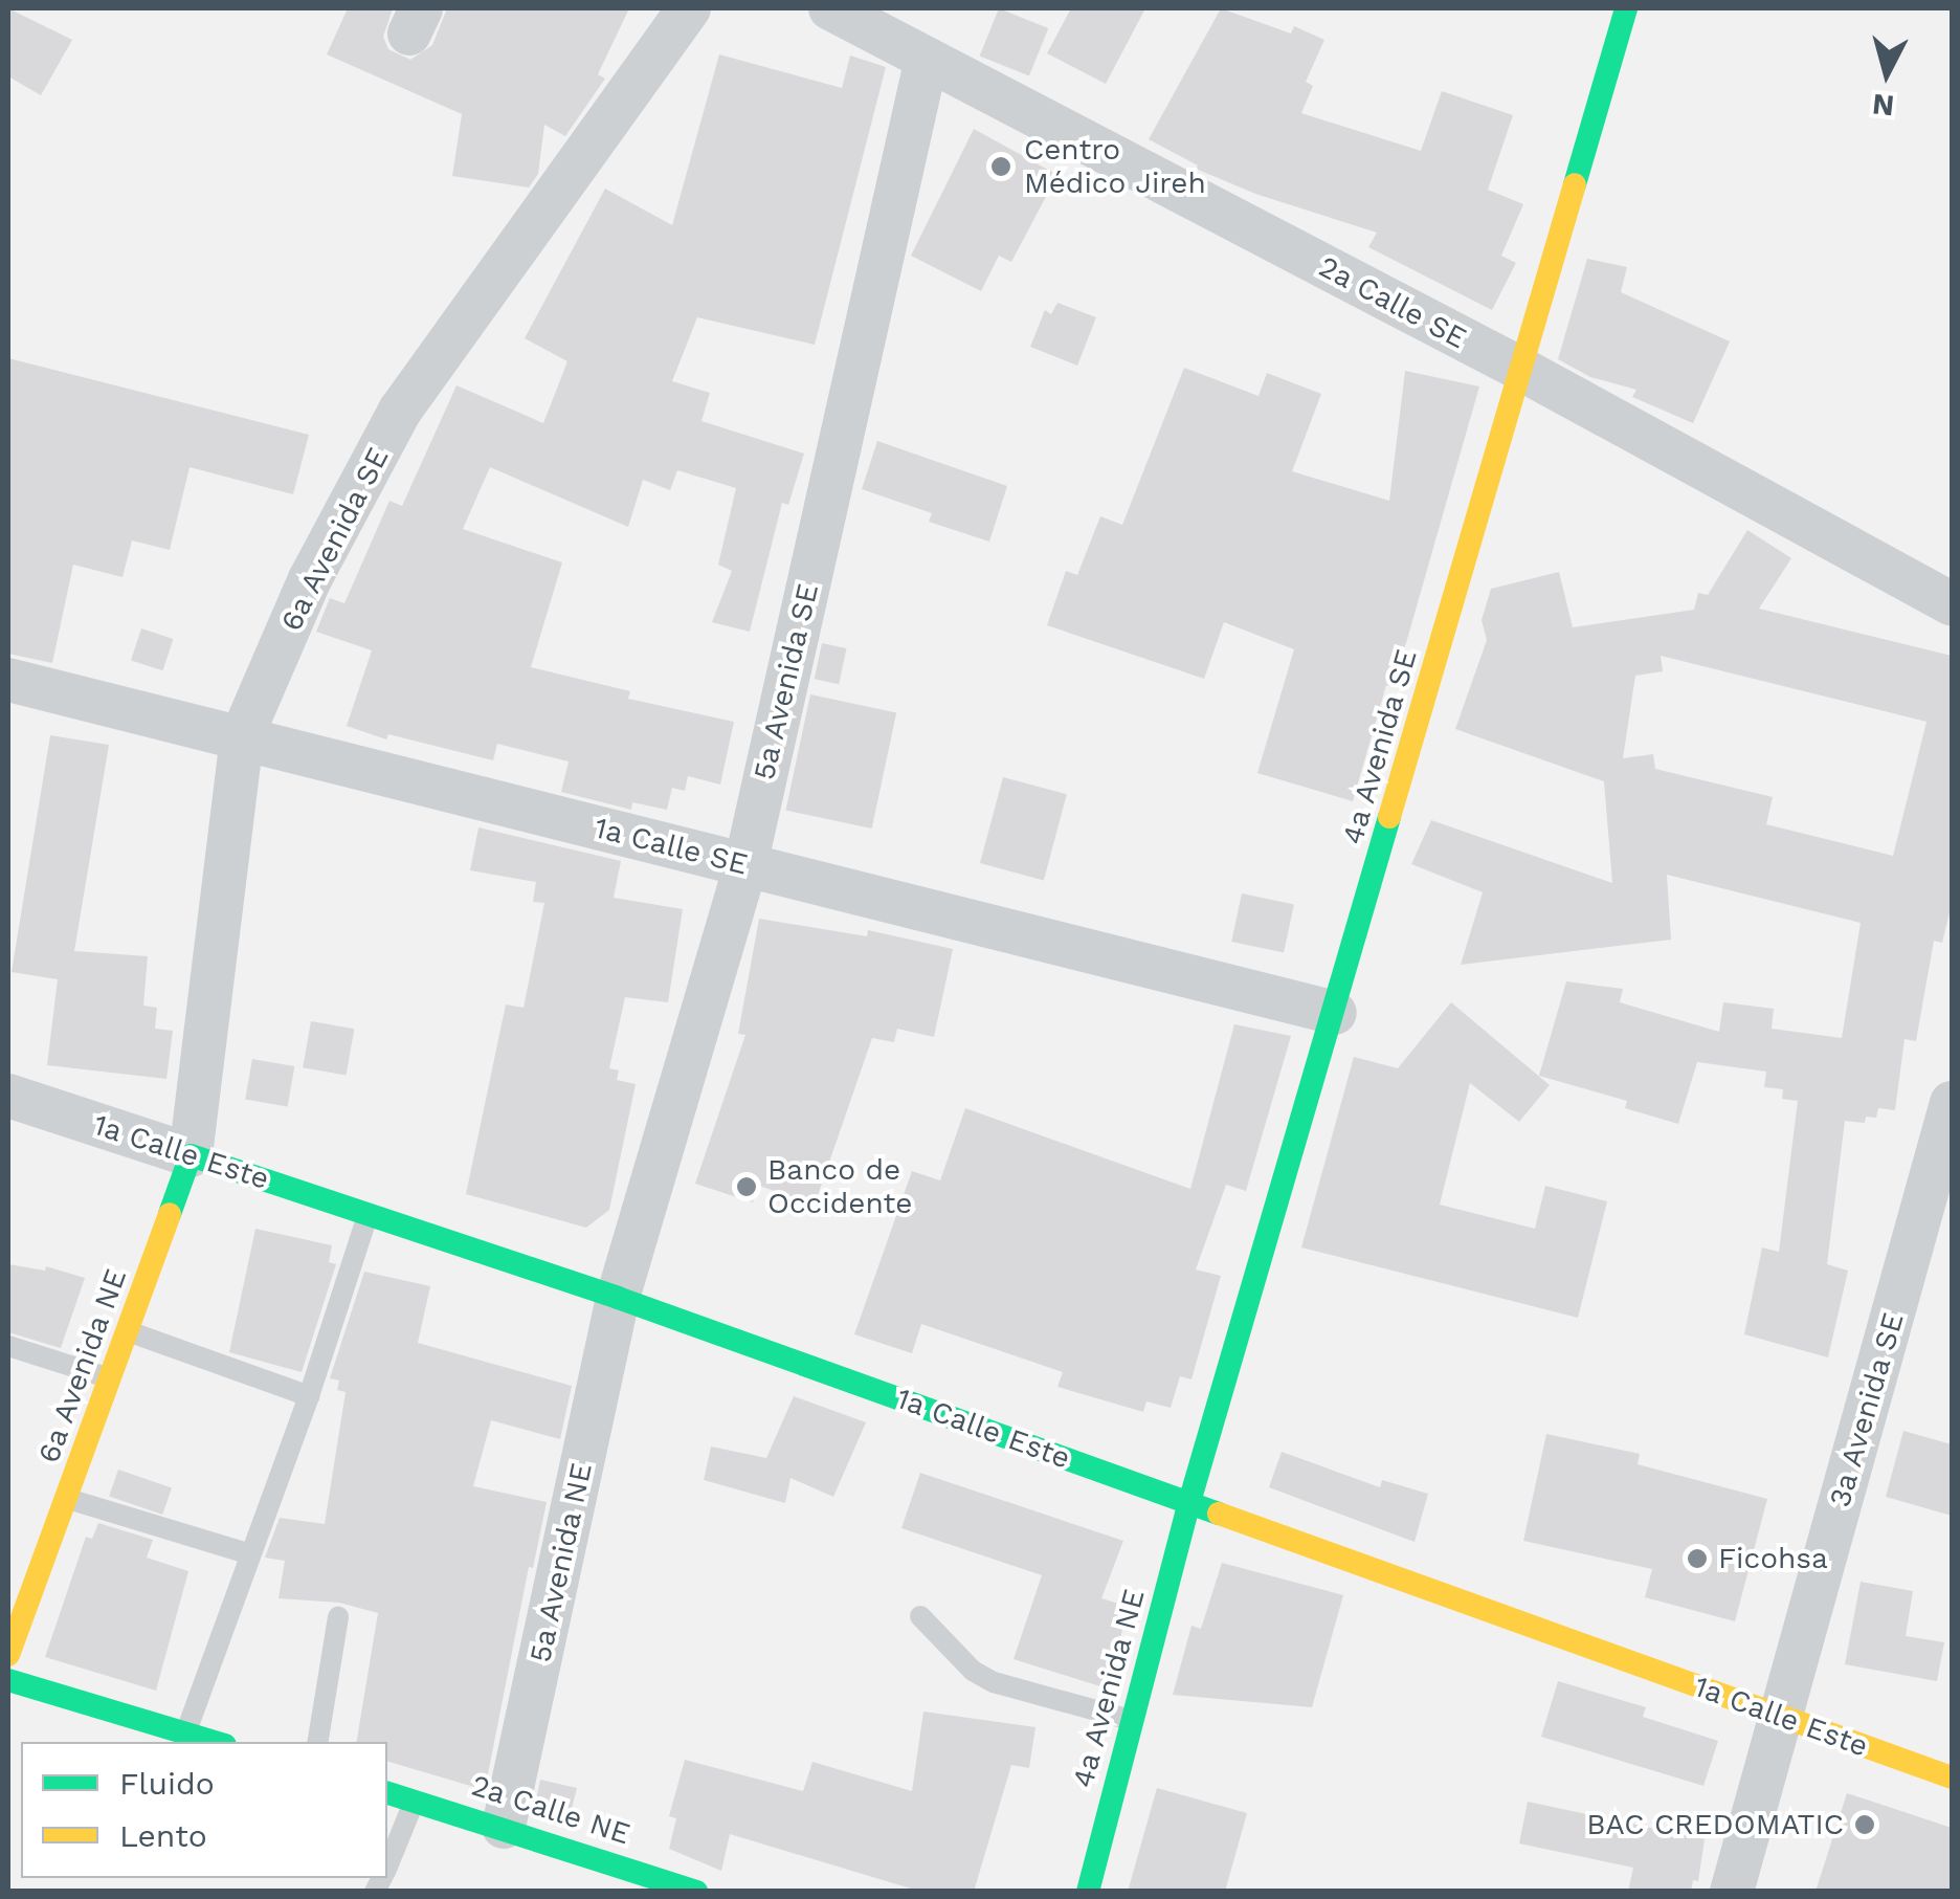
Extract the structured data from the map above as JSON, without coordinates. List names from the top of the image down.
{
  "streets": {
    "main road": [
      "4a Avenida SE",
      "1a Calle Este",
      "6a Avenida NE",
      "4a Avenida NE",
      "2a Calle NE"
    ],
    "street": [
      "2a Calle SE",
      "6a Avenida SE",
      "5a Avenida SE",
      "1a Calle SE",
      "3a Avenida SE",
      "5a Avenida NE"
    ]
  },
  "crossings": [
    ["2a Calle SE", "5a Avenida SE"],
    ["2a Calle SE", "4a Avenida SE"],
    ["6a Avenida SE", "1a Calle SE"],
    ["6a Avenida SE", "1a Calle Este"],
    ["6a Avenida SE", "6a Avenida NE"],
    ["5a Avenida SE", "1a Calle SE"],
    ["5a Avenida SE", "1a Calle Este"],
    ["5a Avenida SE", "5a Avenida NE"],
    ["4a Avenida SE", "1a Calle SE"],
    ["4a Avenida SE", "1a Calle Este"],
    ["4a Avenida SE", "4a Avenida NE"],
    ["1a Calle Este", "6a Avenida NE"],
    ["1a Calle Este", "3a Avenida SE"],
    ["1a Calle Este", "5a Avenida NE"],
    ["1a Calle Este", "4a Avenida NE"],
    ["5a Avenida NE", "2a Calle NE"]
  ],
  "places": [
    "Centro Médico Jireh",
    "Banco de Occidente",
    "Ficohsa",
    "BAC CREDOMATIC"
  ],
  "legend": ["Fluido", "Lento"],
  "north": "bottom"
}
